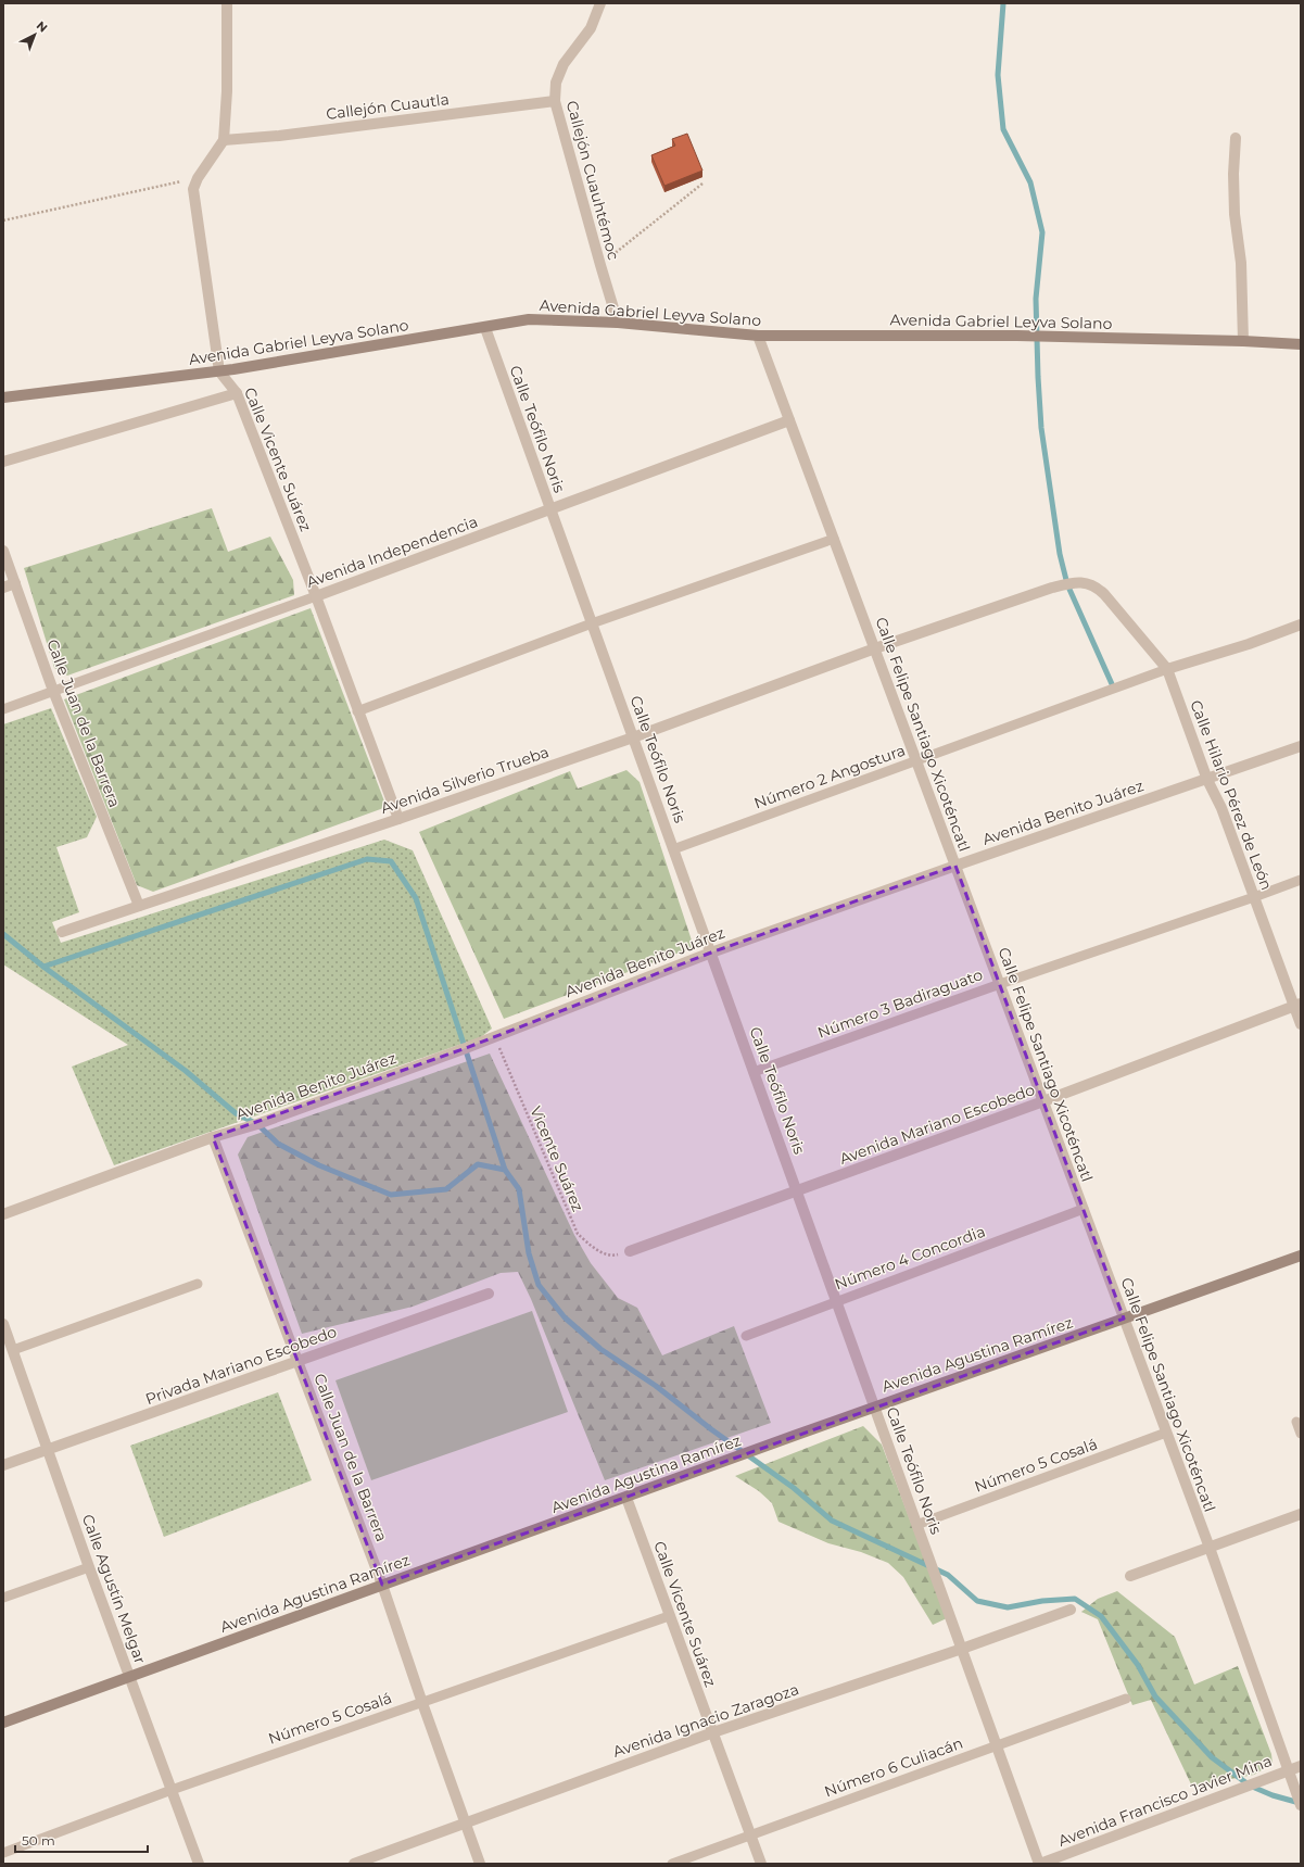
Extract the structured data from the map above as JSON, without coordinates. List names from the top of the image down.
{
  "streets": {
    "street": [
      "Callejón Cuautla",
      "Callejón Cuauhtémoc",
      "Avenida Gabriel Leyva Solano",
      "Calle Teófilo Noris",
      "Calle Vicente Suárez",
      "Avenida Independencia",
      "Calle Juan de la Barrera",
      "Calle Felipe Santiago Xicoténcatl",
      "Avenida Silverio Trueba",
      "Calle Hilario Pérez de León",
      "Avenida Benito Juárez",
      "Avenida Mariano Escobedo",
      "Avenida Agustina Ramírez",
      "Privada Mariano Escobedo",
      "Calle Agustín Melgar",
      "Avenida Ignacio Zaragoza",
      "Avenida Francisco Javier Mina"
    ],
    "lane": [
      "Número 2 Angostura",
      "Número 3 Badiraguato",
      "Número 4 Concordia",
      "Número 5 Cosalá",
      "Número 6 Culiacán"
    ],
    "path": ["Vicente Suárez"]
  },
  "crossings": [
    ["Callejón Cuautla", "Callejón Cuauhtémoc"],
    ["Callejón Cuauhtémoc", "Avenida Gabriel Leyva Solano"],
    ["Avenida Gabriel Leyva Solano", "Calle Teófilo Noris"],
    ["Avenida Gabriel Leyva Solano", "Calle Vicente Suárez"],
    ["Avenida Gabriel Leyva Solano", "Calle Felipe Santiago Xicoténcatl"],
    ["Calle Teófilo Noris", "Avenida Independencia"],
    ["Calle Teófilo Noris", "Número 2 Angostura"],
    ["Calle Teófilo Noris", "Avenida Silverio Trueba"],
    ["Calle Teófilo Noris", "Avenida Benito Juárez"],
    ["Calle Teófilo Noris", "Número 3 Badiraguato"],
    ["Calle Teófilo Noris", "Avenida Mariano Escobedo"],
    ["Calle Teófilo Noris", "Número 4 Concordia"],
    ["Calle Teófilo Noris", "Avenida Agustina Ramírez"],
    ["Calle Teófilo Noris", "Número 5 Cosalá"],
    ["Calle Teófilo Noris", "Avenida Ignacio Zaragoza"],
    ["Calle Teófilo Noris", "Número 6 Culiacán"],
    ["Calle Teófilo Noris", "Avenida Francisco Javier Mina"],
    ["Calle Vicente Suárez", "Avenida Independencia"],
    ["Calle Vicente Suárez", "Avenida Silverio Trueba"],
    ["Calle Vicente Suárez", "Avenida Agustina Ramírez"],
    ["Calle Vicente Suárez", "Número 5 Cosalá"],
    ["Calle Vicente Suárez", "Avenida Ignacio Zaragoza"],
    ["Calle Vicente Suárez", "Número 6 Culiacán"],
    ["Avenida Independencia", "Calle Juan de la Barrera"],
    ["Avenida Independencia", "Calle Felipe Santiago Xicoténcatl"],
    ["Calle Juan de la Barrera", "Avenida Silverio Trueba"],
    ["Calle Juan de la Barrera", "Avenida Benito Juárez"],
    ["Calle Juan de la Barrera", "Avenida Agustina Ramírez"],
    ["Calle Juan de la Barrera", "Privada Mariano Escobedo"],
    ["Calle Juan de la Barrera", "Número 5 Cosalá"],
    ["Calle Juan de la Barrera", "Avenida Ignacio Zaragoza"],
    ["Calle Felipe Santiago Xicoténcatl", "Número 2 Angostura"],
    ["Calle Felipe Santiago Xicoténcatl", "Avenida Silverio Trueba"],
    ["Calle Felipe Santiago Xicoténcatl", "Avenida Benito Juárez"],
    ["Calle Felipe Santiago Xicoténcatl", "Número 3 Badiraguato"],
    ["Calle Felipe Santiago Xicoténcatl", "Avenida Mariano Escobedo"],
    ["Calle Felipe Santiago Xicoténcatl", "Número 4 Concordia"],
    ["Calle Felipe Santiago Xicoténcatl", "Avenida Agustina Ramírez"],
    ["Calle Felipe Santiago Xicoténcatl", "Número 5 Cosalá"],
    ["Calle Felipe Santiago Xicoténcatl", "Avenida Francisco Javier Mina"],
    ["Número 2 Angostura", "Calle Hilario Pérez de León"],
    ["Avenida Silverio Trueba", "Calle Hilario Pérez de León"],
    ["Calle Hilario Pérez de León", "Avenida Benito Juárez"],
    ["Calle Hilario Pérez de León", "Número 3 Badiraguato"],
    ["Calle Hilario Pérez de León", "Avenida Mariano Escobedo"],
    ["Avenida Benito Juárez", "Vicente Suárez"],
    ["Avenida Mariano Escobedo", "Vicente Suárez"],
    ["Avenida Agustina Ramírez", "Calle Agustín Melgar"],
    ["Privada Mariano Escobedo", "Calle Agustín Melgar"],
    ["Número 5 Cosalá", "Calle Agustín Melgar"]
  ],
  "scale_bar": "50 m",
  "north": "top right"
}
